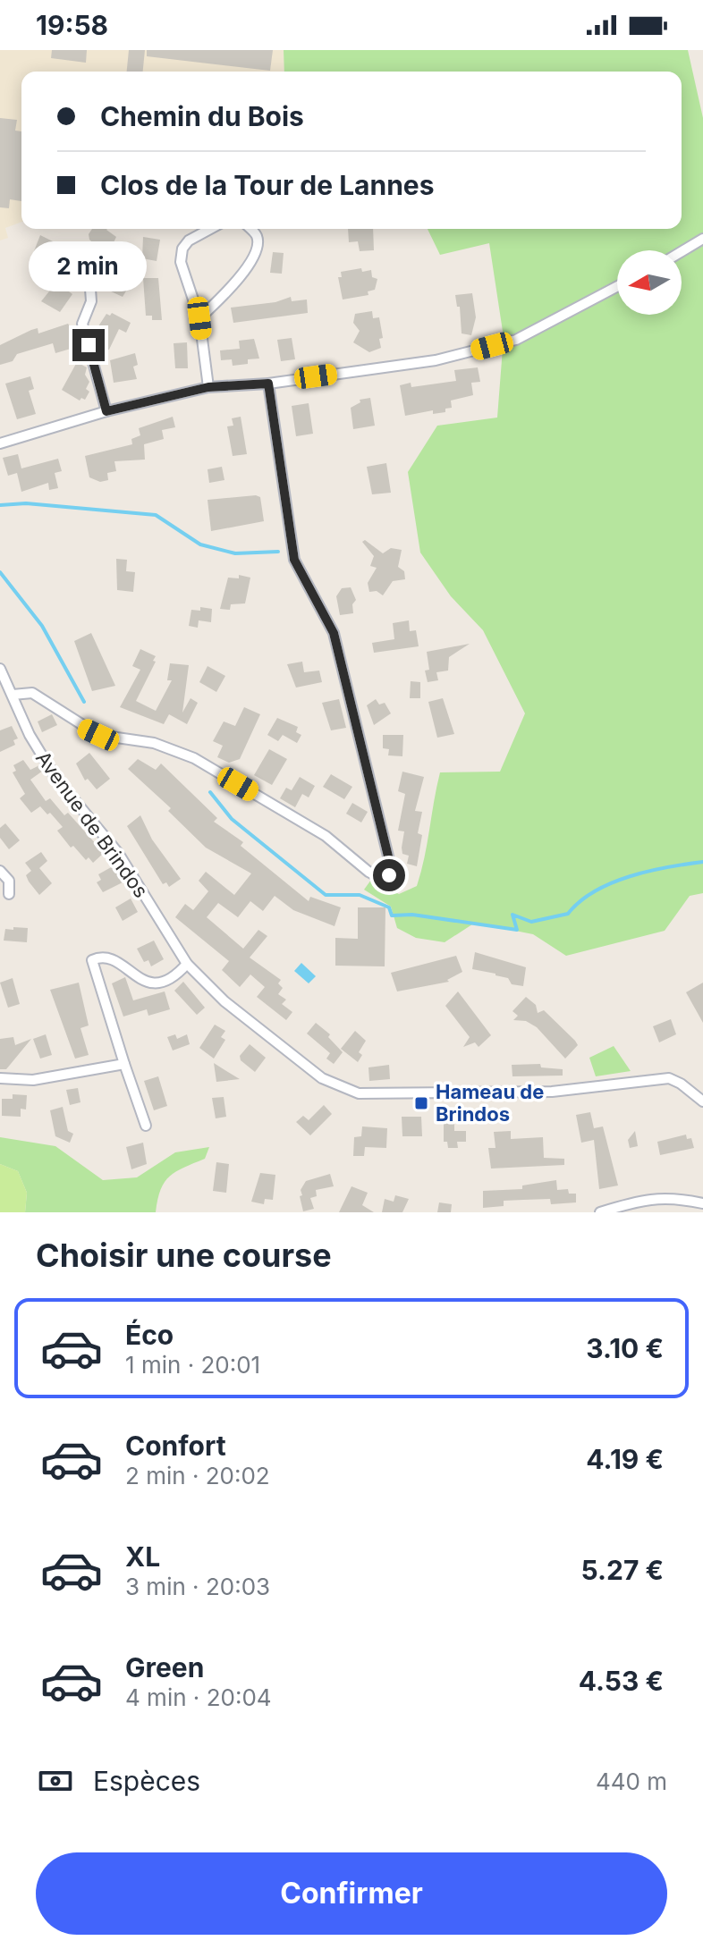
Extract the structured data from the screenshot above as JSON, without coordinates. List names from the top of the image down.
{
  "streets": {
    "street": ["Avenue de Brindos"]
  },
  "places": {
    "transit": ["Hameau de Brindos"]
  },
  "north": "left",
  "page": {
    "status": "19:58",
    "banner": ["Chemin du Bois", "Clos de la Tour de Lannes"],
    "bubble": "2 min",
    "heading": "Choisir une course",
    "list": [
      {
        "name": "Éco",
        "note": "1 min · 20:01",
        "value": "3.10 €"
      },
      {
        "name": "Confort",
        "note": "2 min · 20:02",
        "value": "4.19 €"
      },
      {
        "name": "XL",
        "note": "3 min · 20:03",
        "value": "5.27 €"
      },
      {
        "name": "Green",
        "note": "4 min · 20:04",
        "value": "4.53 €"
      }
    ],
    "pay": ["Espèces", "440 m"],
    "buttons": "Confirmer"
  }
}
